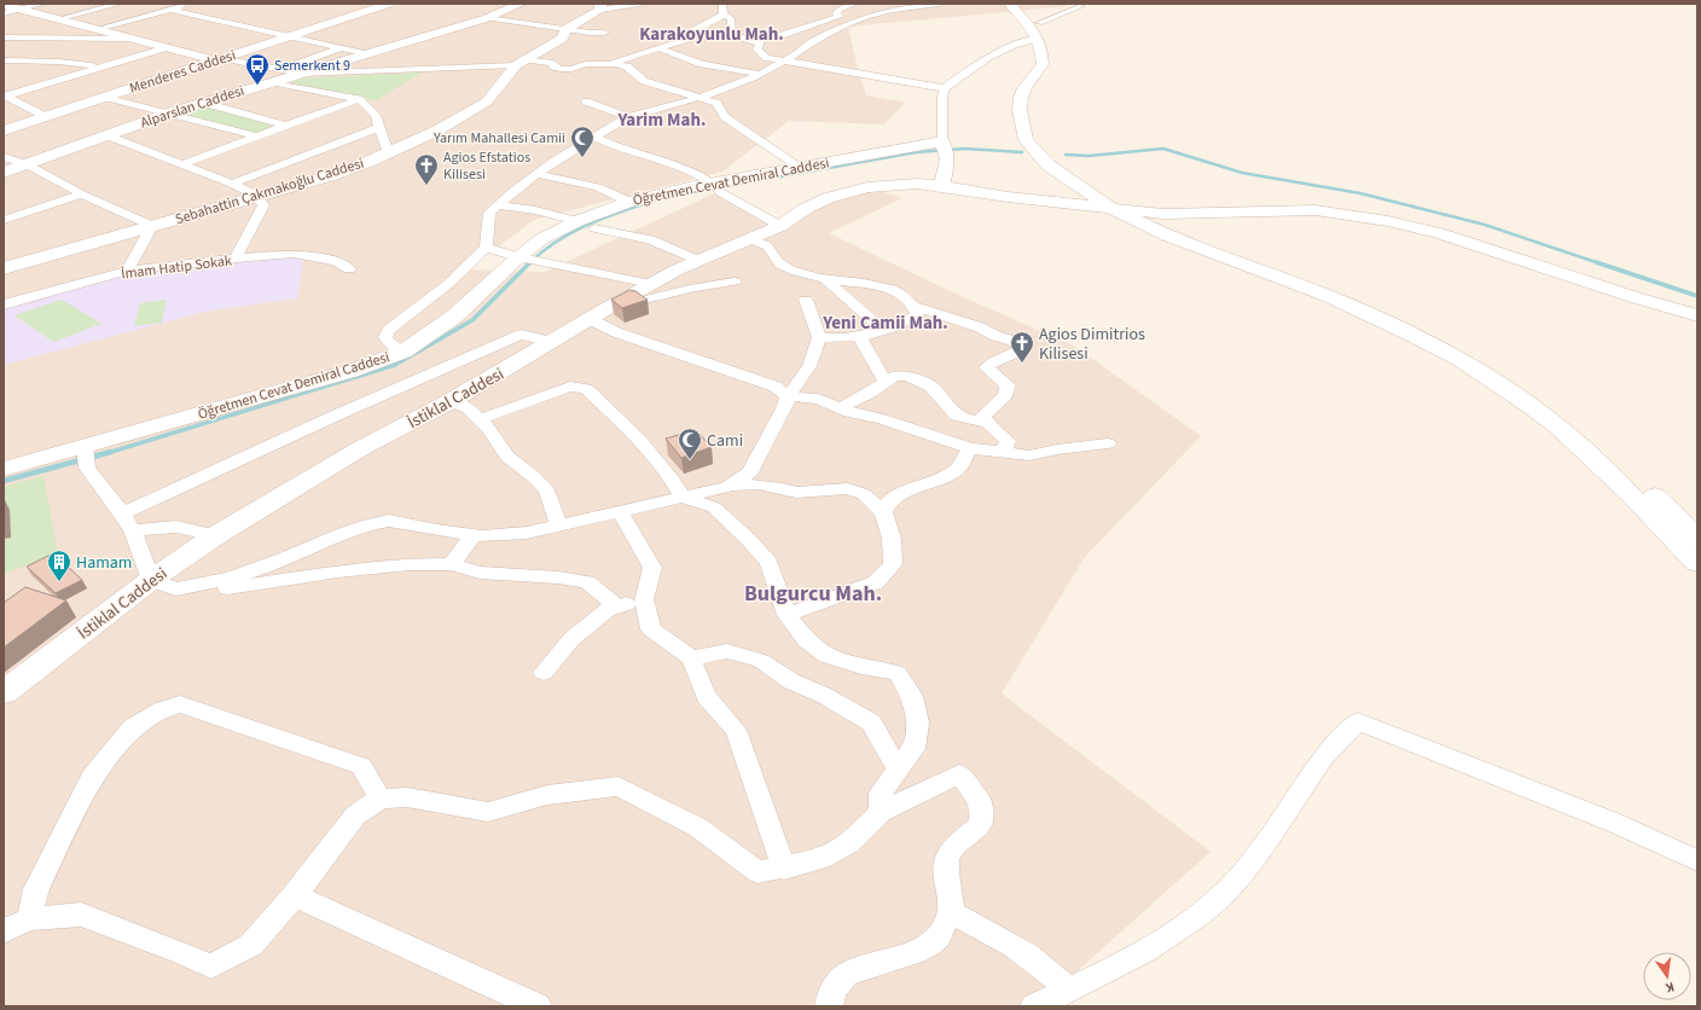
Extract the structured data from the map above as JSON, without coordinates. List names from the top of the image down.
{
  "streets": {
    "main road": [
      "Menderes Caddesi",
      "Alparslan Caddesi",
      "Öğretmen Cevat Demiral Caddesi",
      "Sebahattin Çakmakoğlu Caddesi",
      "İstiklal Caddesi"
    ],
    "street": ["İmam Hatip Sokak"]
  },
  "districts": [
    "Karakoyunlu Mah.",
    "Yarim Mah.",
    "Yeni Camii Mah.",
    "Bulgurcu Mah."
  ],
  "places": {
    "bus stop": ["Semerkent 9"],
    "mosque": ["Yarım Mahallesi Camii", "Cami"],
    "church": ["Agios Efstatios Kilisesi", "Agios Dimitrios Kilisesi"],
    "building": ["Hamam"]
  },
  "north": "bottom"
}
